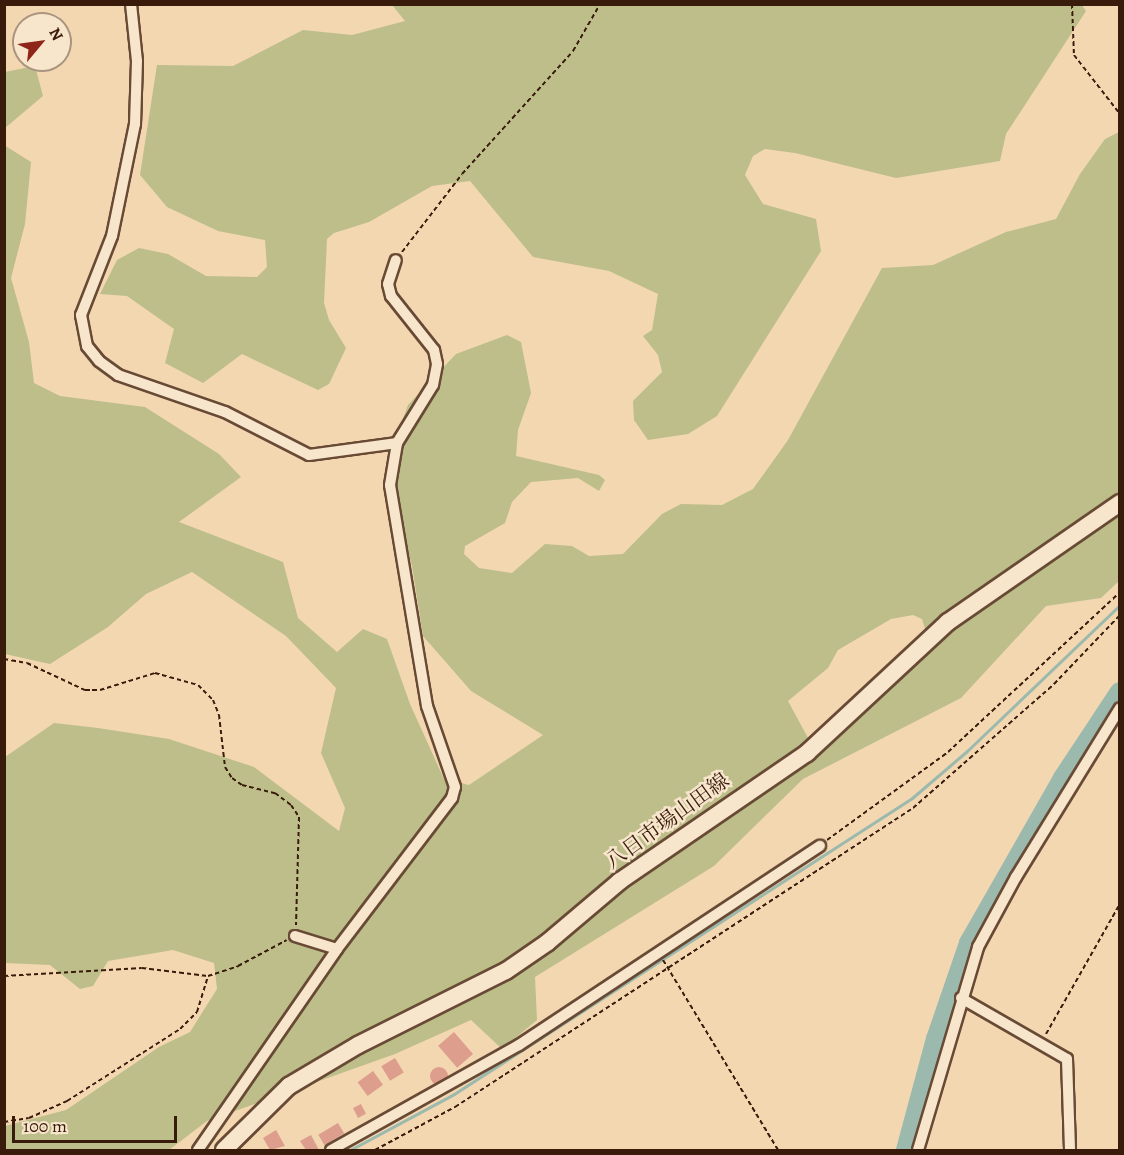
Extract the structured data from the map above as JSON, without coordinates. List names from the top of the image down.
{
  "streets": {
    "main road": ["八日市場山田線"]
  },
  "scale_bar": "100 m",
  "north": "top right"
}
